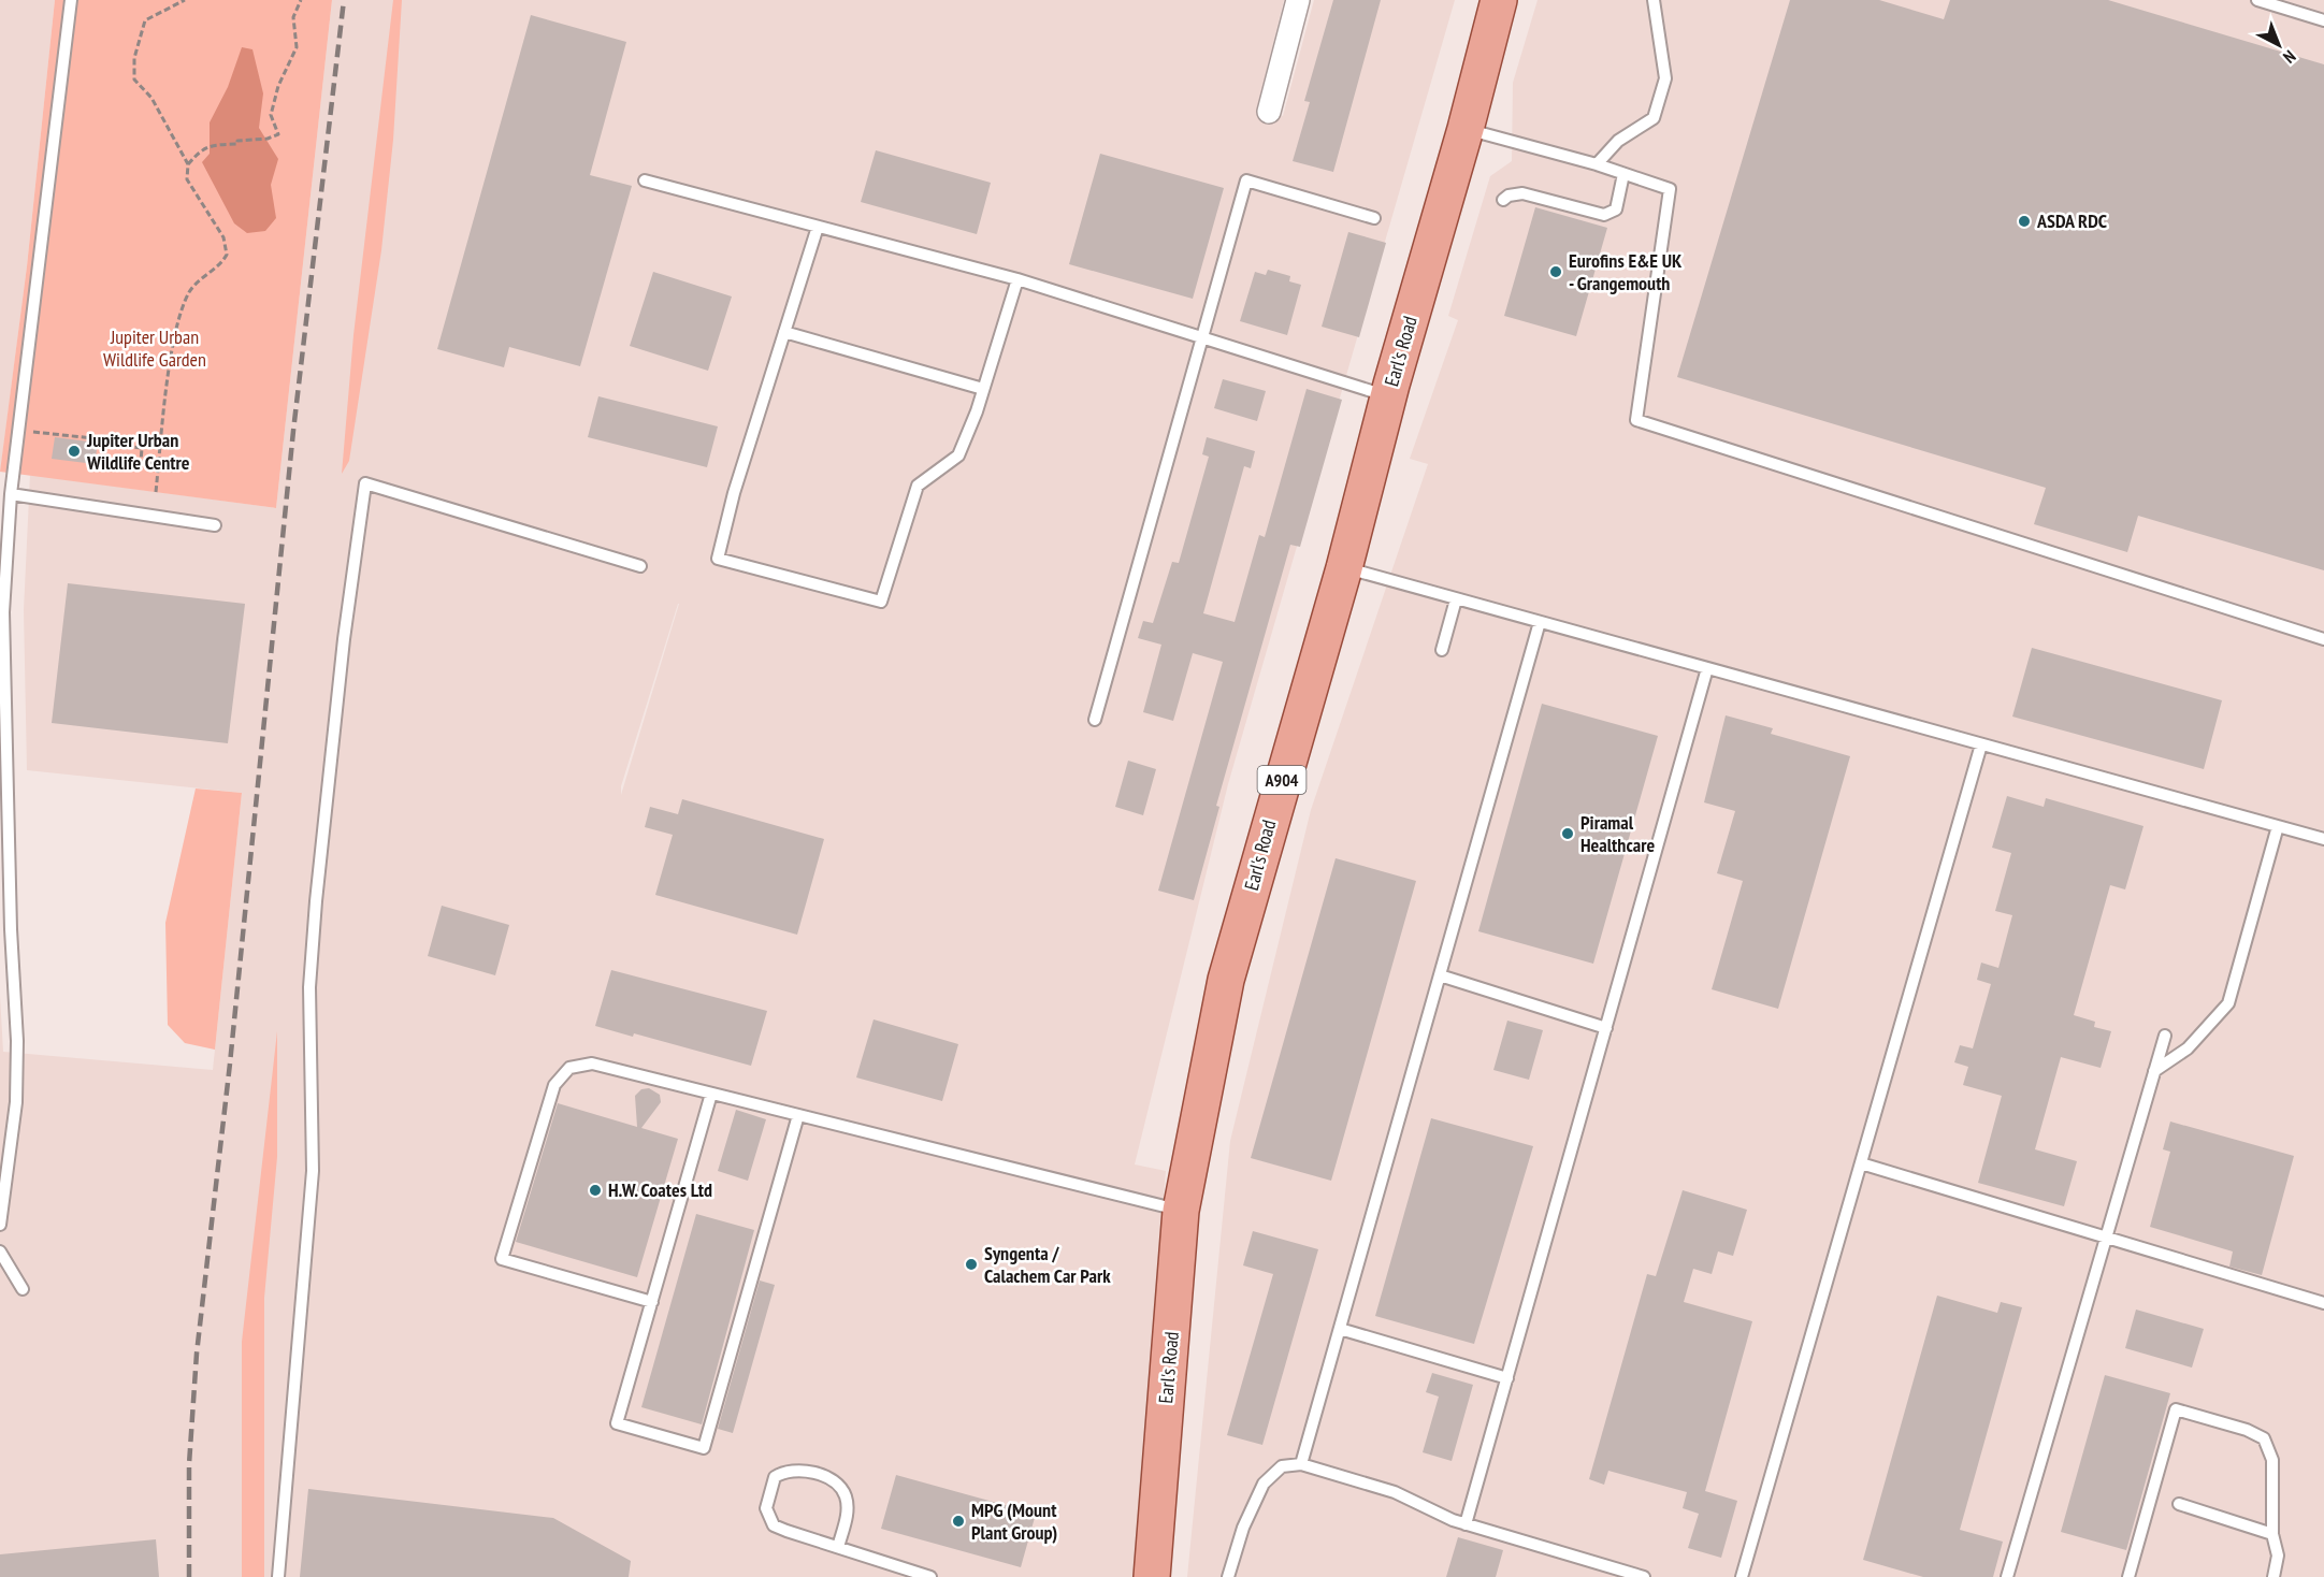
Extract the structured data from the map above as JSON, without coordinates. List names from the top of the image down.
{
  "streets": {
    "main road": ["Earl's Road", "A904"]
  },
  "parks": ["Jupiter Urban Wildlife Garden"],
  "places": [
    "ASDA RDC",
    "Eurofins E&E UK - Grangemouth",
    "Jupiter Urban Wildlife Centre",
    "Piramal Healthcare",
    "H.W. Coates Ltd",
    "Syngenta / Calachem Car Park",
    "MPG (Mount Plant Group)"
  ],
  "north": "bottom right"
}
